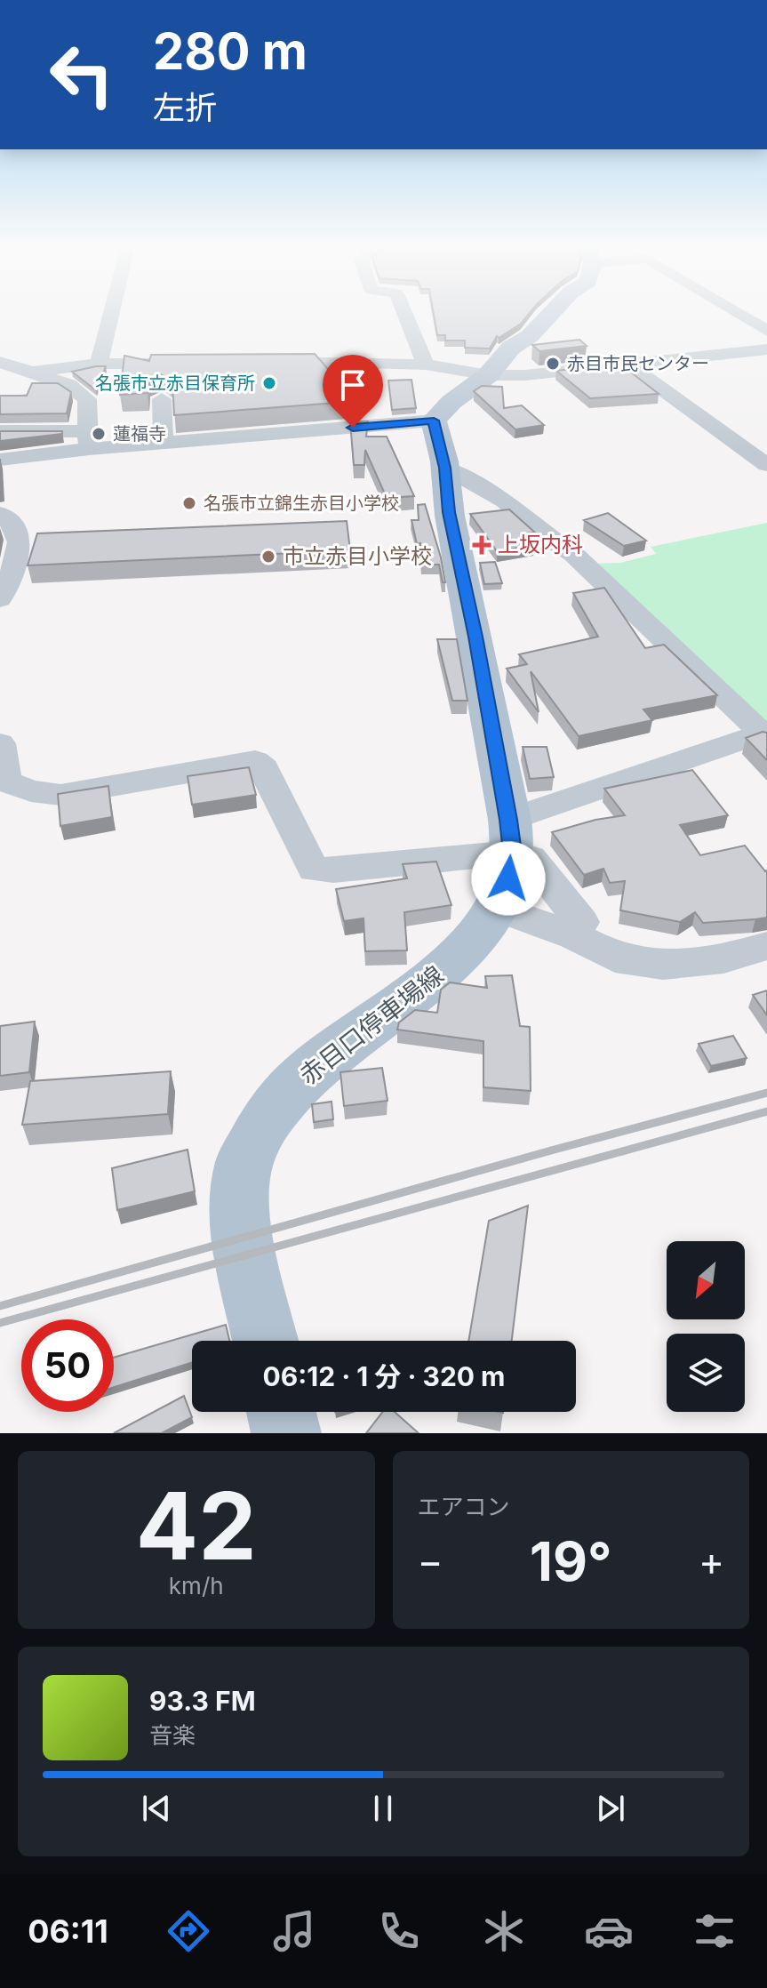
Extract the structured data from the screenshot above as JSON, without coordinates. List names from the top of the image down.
{
  "streets": {
    "main road": ["赤目口停車場線"]
  },
  "places": {
    "other": [
      "赤目市民センター",
      "名張市立赤目保育所",
      "蓮福寺",
      "名張市立錦生赤目小学校",
      "市立赤目小学校"
    ],
    "health": ["上坂内科"]
  },
  "north": "bottom left",
  "page": {
    "turn": ["280 m", "左折"],
    "limit": "50",
    "trip": "06:12 · 1 分 · 320 m",
    "tile": [
      ["42", "km/h"],
      "エアコン"
    ],
    "heat": ["−", "19°", "+"],
    "song": ["93.3 FM", "音楽"],
    "tabs": "06:11"
  }
}
